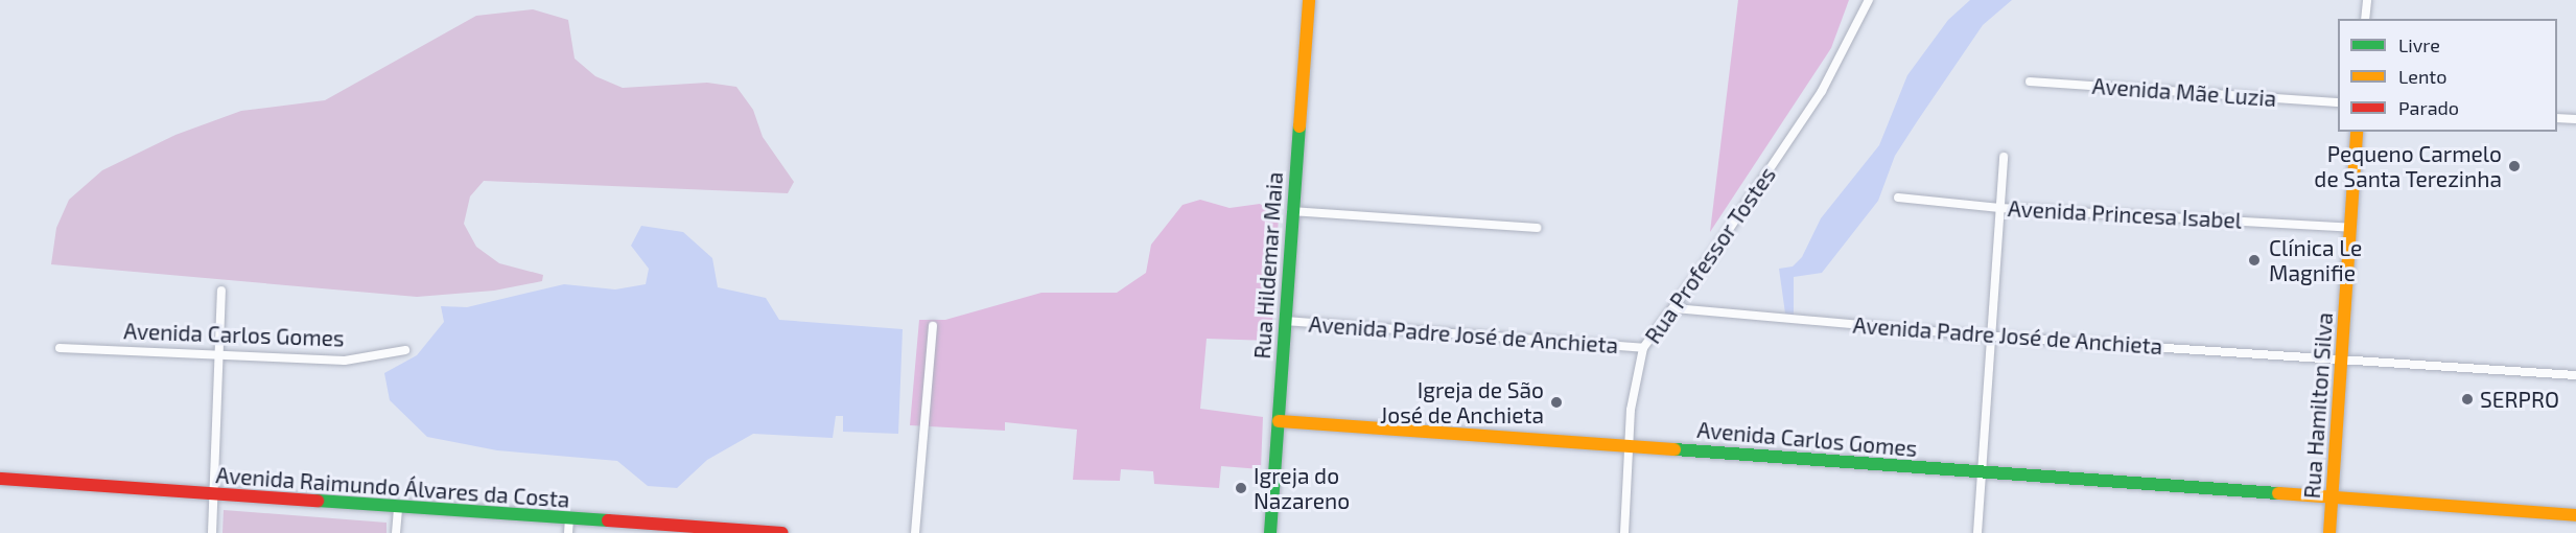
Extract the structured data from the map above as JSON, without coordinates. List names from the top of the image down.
{
  "streets": {
    "street": [
      "Avenida Mãe Luzia",
      "Avenida Princesa Isabel",
      "Rua Professor Tostes",
      "Rua Hildemar Maia",
      "Avenida Carlos Gomes",
      "Avenida Padre José de Anchieta",
      "Rua Hamilton Silva",
      "Avenida Raimundo Álvares da Costa"
    ]
  },
  "crossings": [
    ["Avenida Princesa Isabel", "Rua Hamilton Silva"],
    ["Rua Professor Tostes", "Avenida Carlos Gomes"],
    ["Rua Professor Tostes", "Avenida Padre José de Anchieta"],
    ["Rua Hildemar Maia", "Avenida Carlos Gomes"],
    ["Rua Hildemar Maia", "Avenida Padre José de Anchieta"],
    ["Avenida Carlos Gomes", "Rua Hamilton Silva"],
    ["Avenida Padre José de Anchieta", "Rua Hamilton Silva"]
  ],
  "places": [
    "Pequeno Carmelo de Santa Terezinha",
    "Clínica Le Magnifie",
    "SERPRO",
    "Igreja de São José de Anchieta",
    "Igreja do Nazareno"
  ],
  "legend": ["Livre", "Lento", "Parado"]
}
